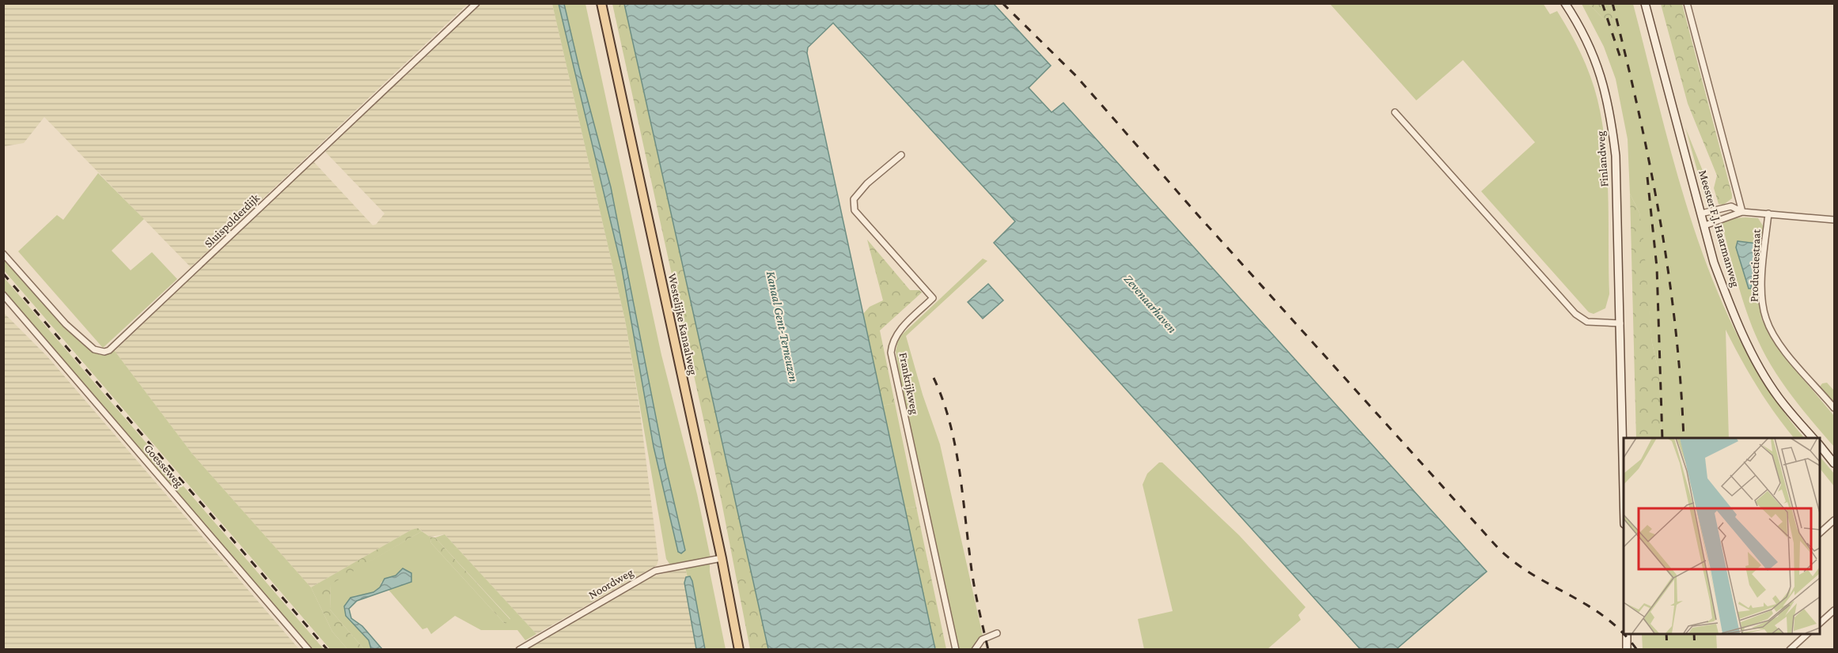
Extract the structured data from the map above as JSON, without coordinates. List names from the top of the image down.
{
  "streets": {
    "main road": ["Westelijke Kanaalweg"],
    "street": [
      "Finlandweg",
      "Sluispolderdijk",
      "Meester F.J. Haarmanweg",
      "Productiestraat",
      "Frankrijkweg",
      "Goesseweg",
      "Noordweg"
    ]
  },
  "crossings": [
    ["Westelijke Kanaalweg", "Noordweg"]
  ],
  "water": ["Zevenaarhaven", "Kanaal Gent-Terneuzen"]
}
